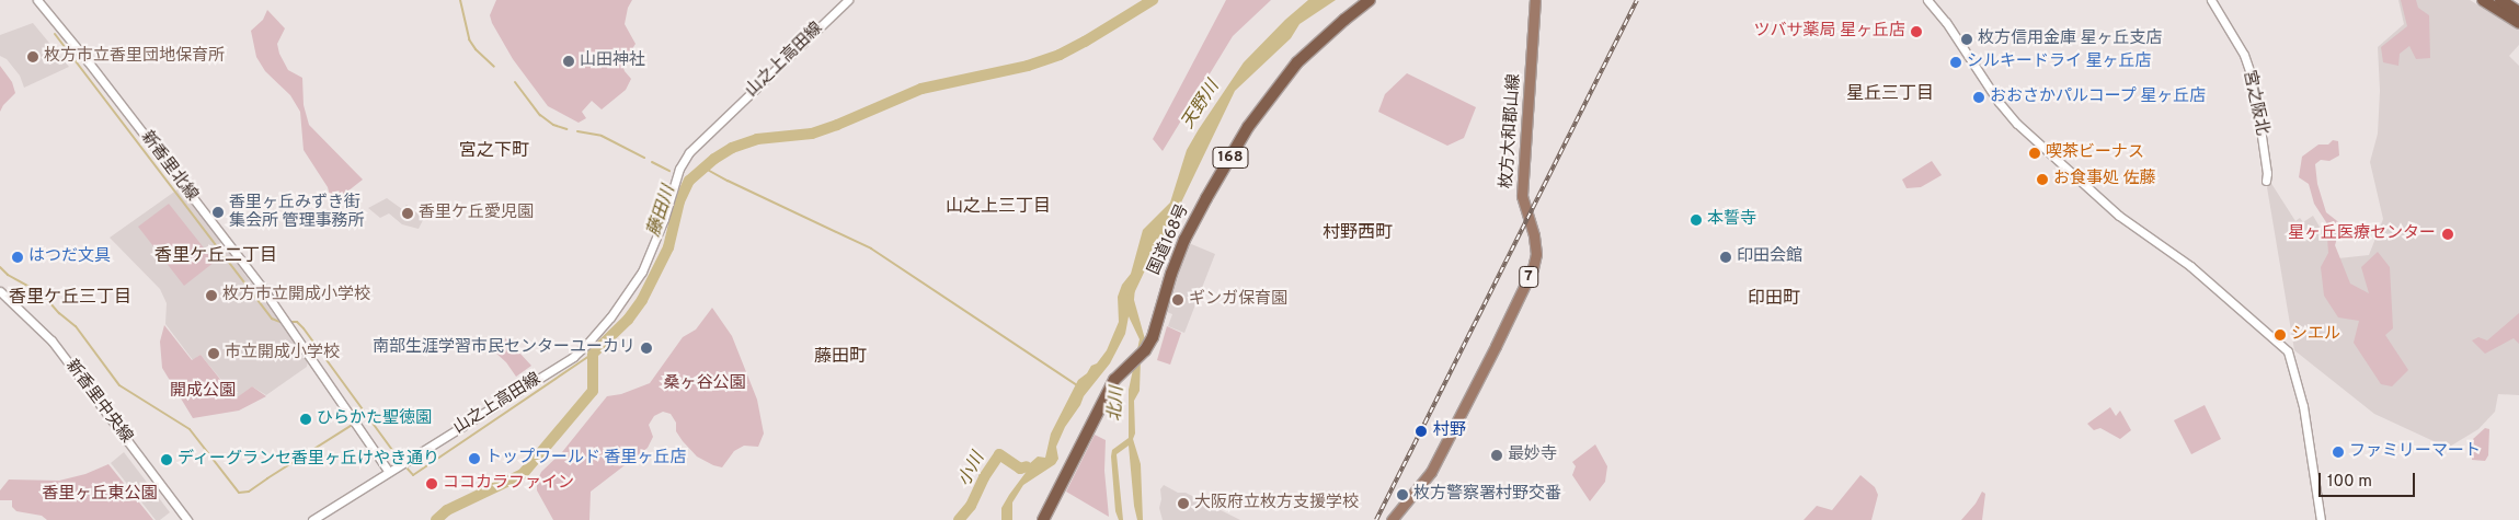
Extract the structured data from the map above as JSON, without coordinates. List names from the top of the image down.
{
  "streets": {
    "highway": ["168", "国道168号"],
    "main road": ["枚方大和郡山線", "7"],
    "street": [
      "山之上高田線",
      "宮之阪北",
      "新香里北線",
      "新香里中央線"
    ]
  },
  "crossings": [
    ["山之上高田線", "新香里北線"]
  ],
  "districts": [
    "星丘三丁目",
    "宮之下町",
    "山之上三丁目",
    "村野西町",
    "香里ケ丘二丁目",
    "香里ケ丘三丁目",
    "印田町",
    "藤田町"
  ],
  "water": [
    "天野川",
    "藤田川",
    "北川",
    "小川"
  ],
  "parks": ["桑ヶ谷公園", "開成公園", "香里ヶ丘東公園"],
  "places": [
    "ツバサ薬局 星ヶ丘店",
    "枚方信用金庫 星ヶ丘支店",
    "枚方市立香里団地保育所",
    "山田神社",
    "シルキードライ 星ヶ丘店",
    "おおさかパルコープ 星ヶ丘店",
    "喫茶ビーナス",
    "お食事処 佐藤",
    "香里ヶ丘みずき街 集会所 管理事務所",
    "香里ケ丘愛児園",
    "本誓寺",
    "星ヶ丘医療センター",
    "はつだ文具",
    "印田会館",
    "枚方市立開成小学校",
    "ギンガ保育園",
    "シエル",
    "南部生涯学習市民センターユーカリ",
    "市立開成小学校",
    "ひらかた聖徳園",
    "村野",
    "ファミリーマート",
    "最妙寺",
    "トップワールド 香里ヶ丘店",
    "ディーグランセ香里ヶ丘けやき通り",
    "ココカラファイン",
    "枚方警察署村野交番",
    "大阪府立枚方支援学校"
  ],
  "scale_bar": "100 m"
}
